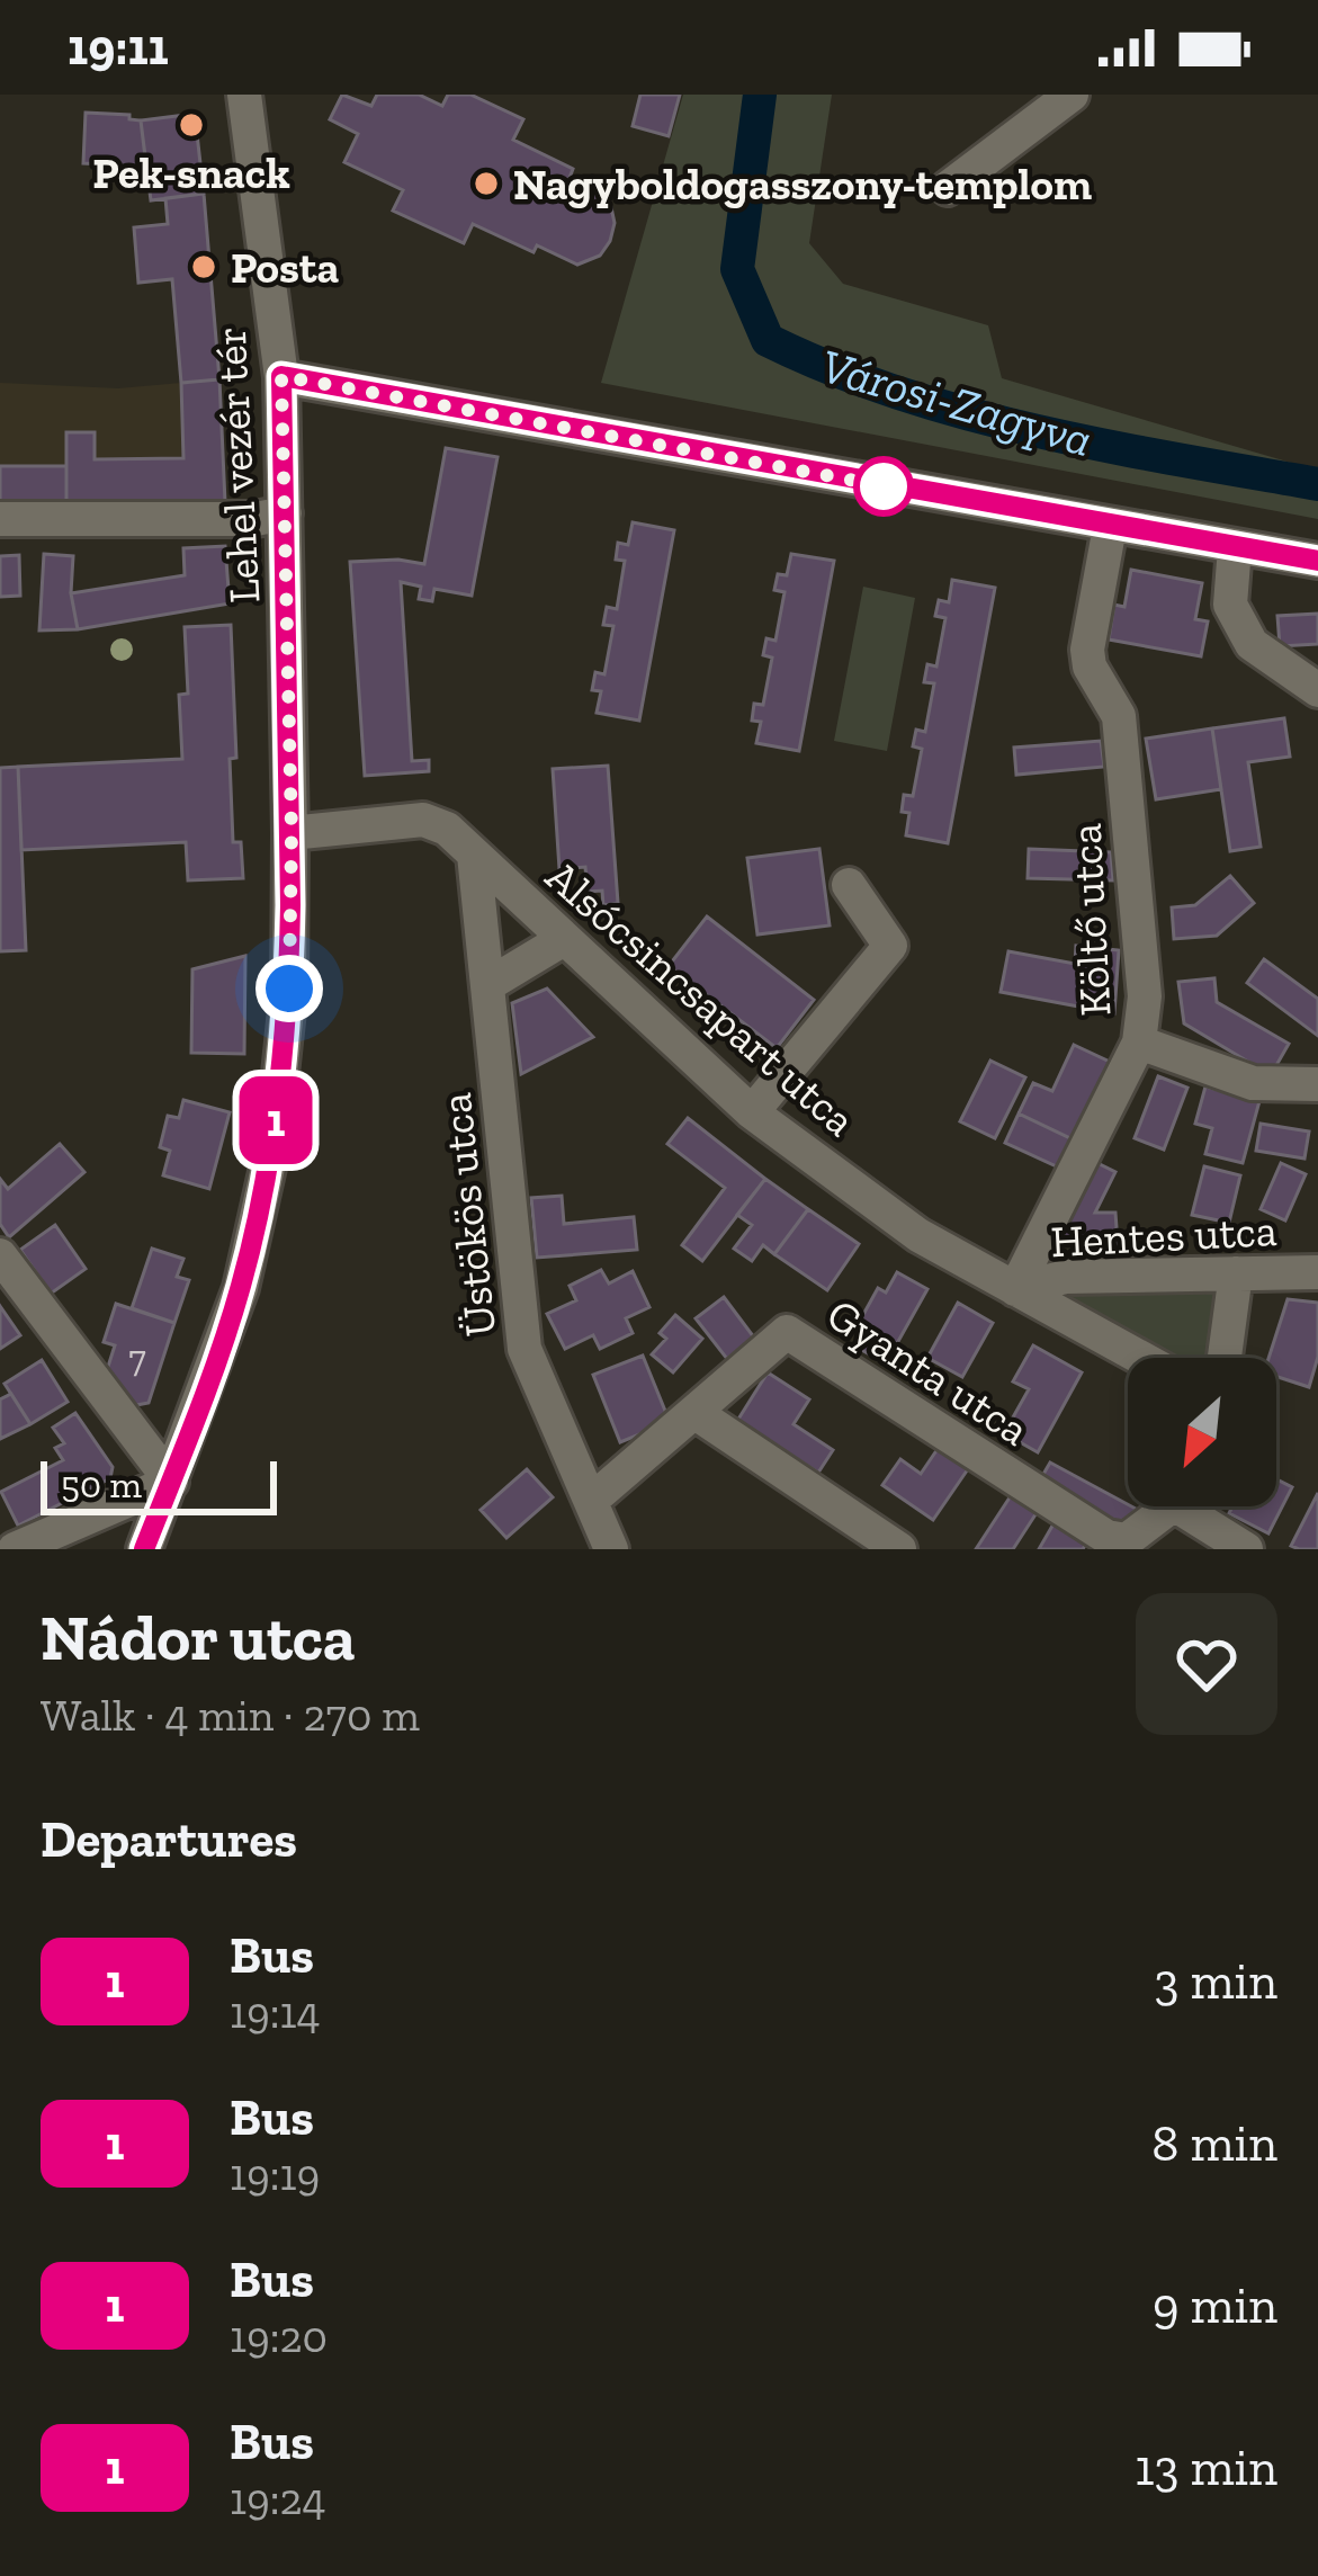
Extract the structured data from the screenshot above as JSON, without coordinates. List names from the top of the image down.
{
  "streets": {
    "street": [
      "Lehel vezér tér",
      "Költő utca",
      "Alsócsincsapart utca",
      "Üstökös utca",
      "Hentes utca",
      "Gyanta utca"
    ]
  },
  "crossings": [
    ["Lehel vezér tér", "Alsócsincsapart utca"],
    ["Költő utca", "Alsócsincsapart utca"],
    ["Költő utca", "Hentes utca"],
    ["Alsócsincsapart utca", "Üstökös utca"],
    ["Alsócsincsapart utca", "Hentes utca"],
    ["Üstökös utca", "Gyanta utca"]
  ],
  "water": ["Városi-Zagyva"],
  "places": ["Pek-snack", "Nagyboldogasszony-templom", "Posta"],
  "lines": ["bus line 1"],
  "house_numbers": ["7"],
  "scale_bar": "50 m",
  "north": "bottom left",
  "page": {
    "status": "19:11",
    "on_map": "1",
    "scale": "50 m",
    "heading": [
      ["Nádor utca", "Walk · 4 min · 270 m"],
      "Departures"
    ],
    "list": [
      {
        "mark": "1",
        "name": "Bus",
        "note": "19:14",
        "value": "3 min"
      },
      {
        "mark": "1",
        "name": "Bus",
        "note": "19:19",
        "value": "8 min"
      },
      {
        "mark": "1",
        "name": "Bus",
        "note": "19:20",
        "value": "9 min"
      },
      {
        "mark": "1",
        "name": "Bus",
        "note": "19:24",
        "value": "13 min"
      }
    ]
  }
}
